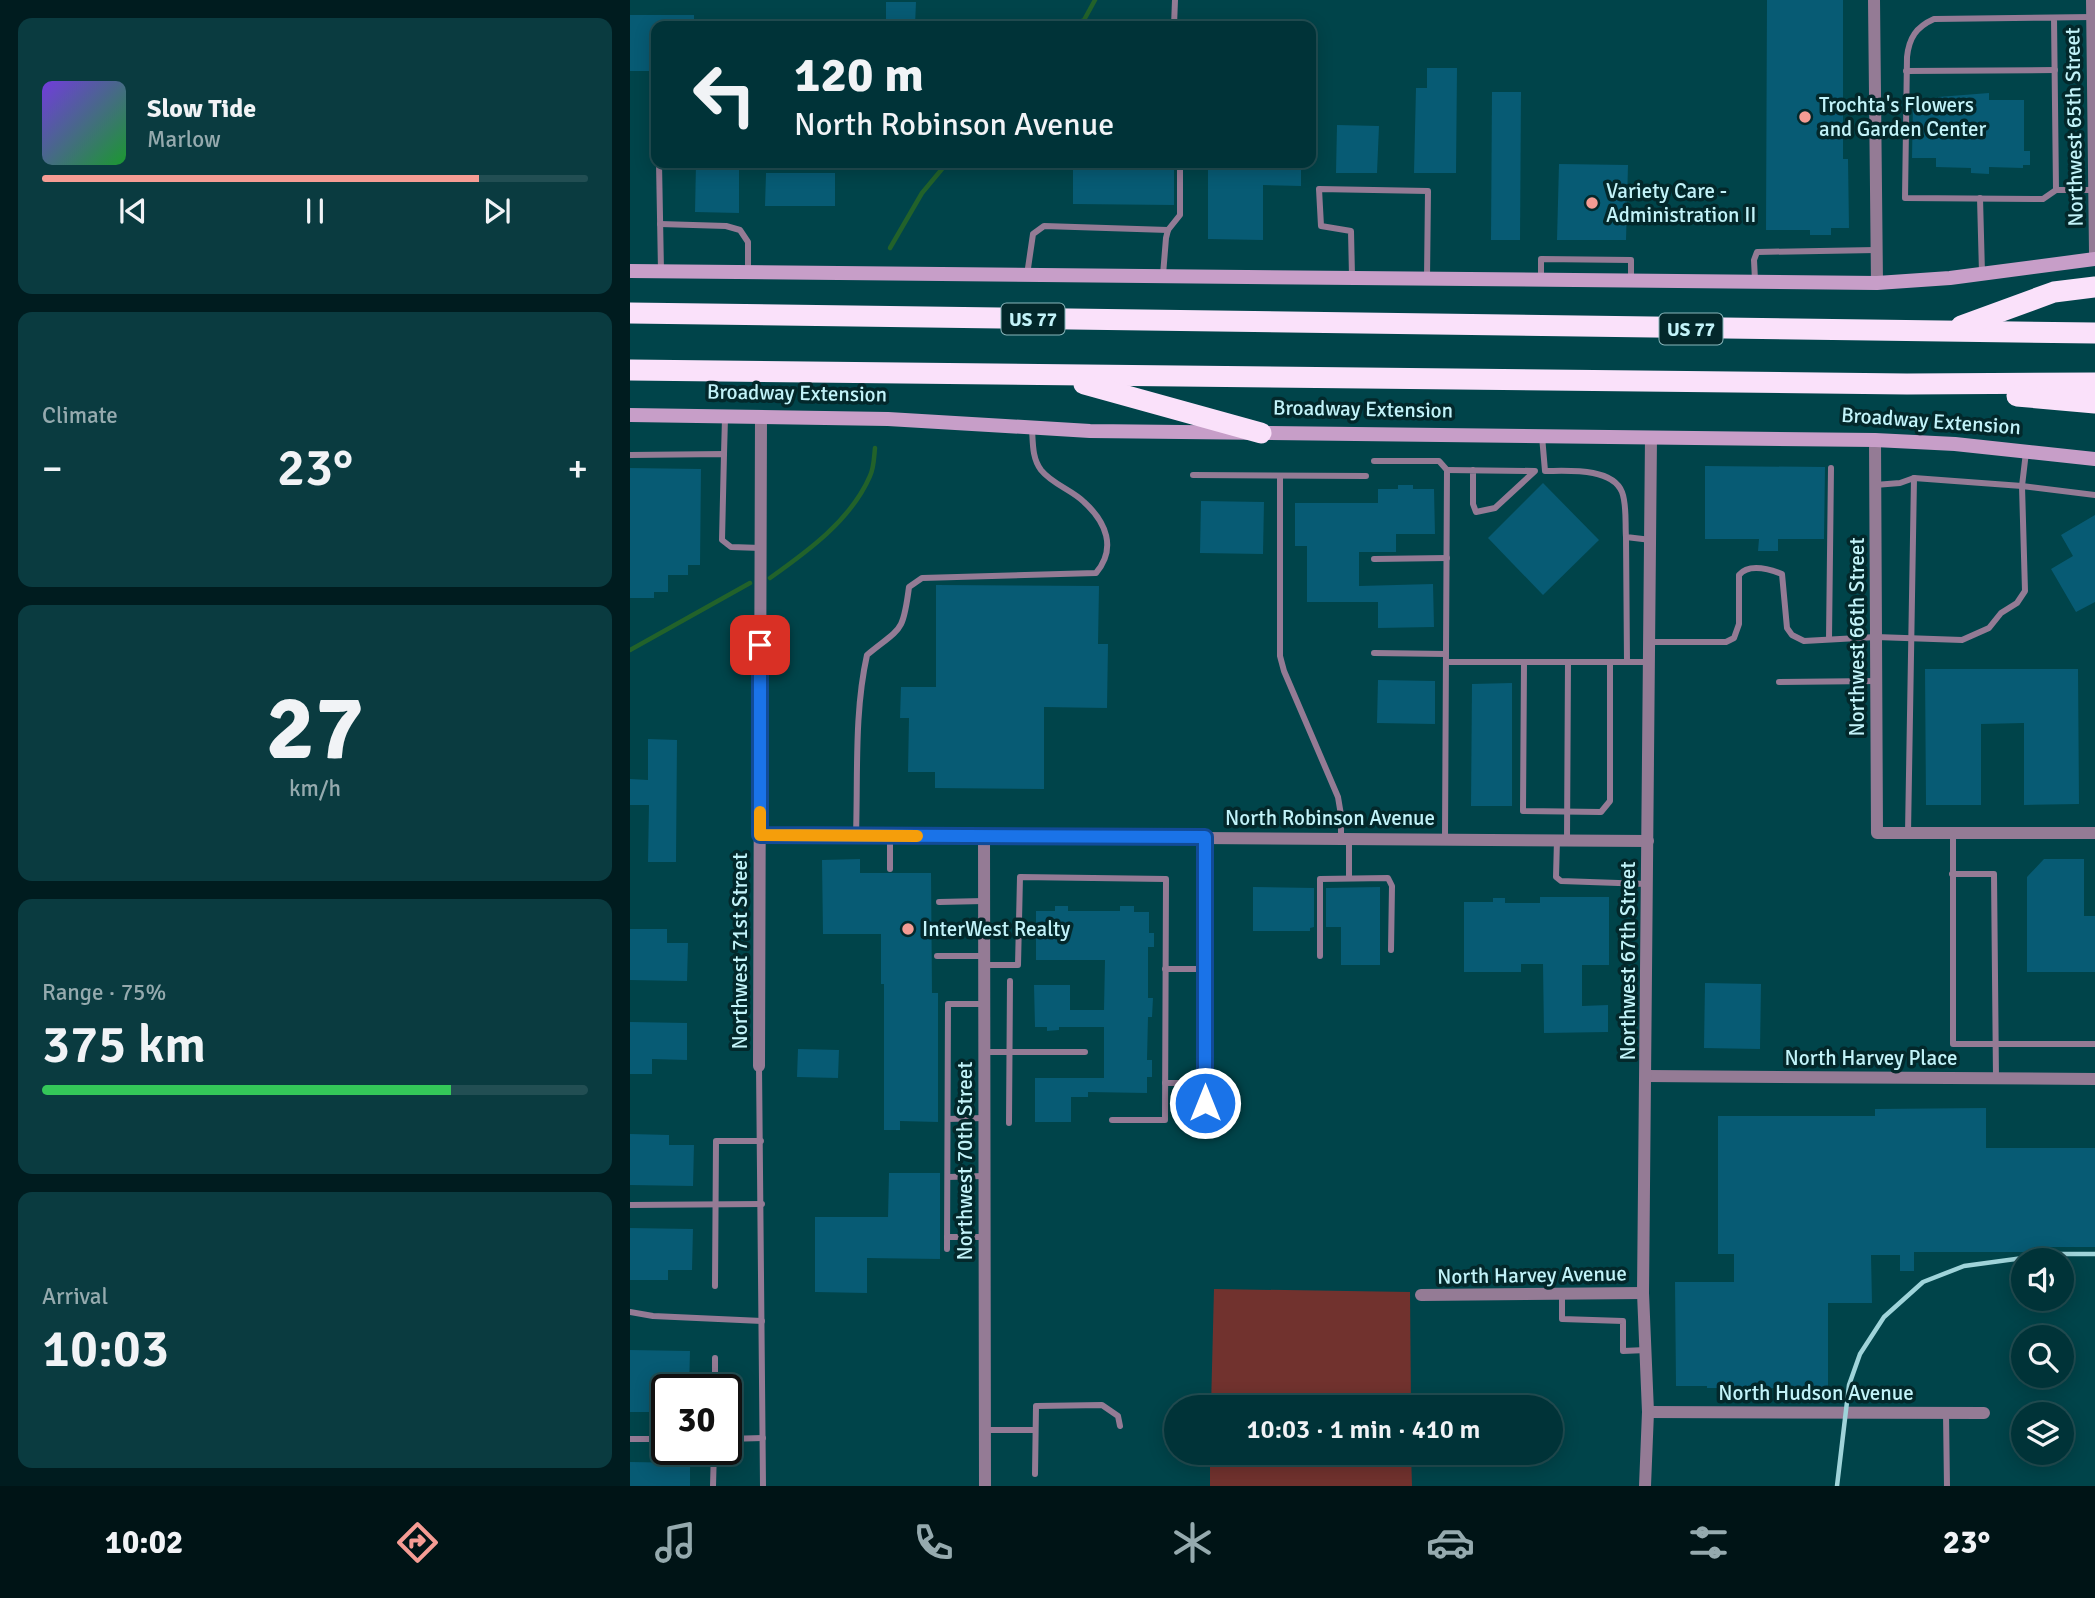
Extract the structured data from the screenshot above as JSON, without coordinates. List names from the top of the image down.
{
  "streets": {
    "highway": ["US 77", "Broadway Extension"],
    "street": [
      "Northwest 65th Street",
      "Northwest 66th Street",
      "North Robinson Avenue",
      "Northwest 71st Street",
      "Northwest 67th Street",
      "North Harvey Place",
      "Northwest 70th Street",
      "North Harvey Avenue",
      "North Hudson Avenue"
    ]
  },
  "crossings": [
    ["Broadway Extension", "Northwest 66th Street"],
    ["Broadway Extension", "Northwest 71st Street"],
    ["Broadway Extension", "Northwest 67th Street"],
    ["North Robinson Avenue", "Northwest 71st Street"],
    ["North Robinson Avenue", "Northwest 67th Street"],
    ["North Robinson Avenue", "Northwest 70th Street"],
    ["Northwest 67th Street", "North Harvey Place"],
    ["Northwest 67th Street", "North Harvey Avenue"],
    ["Northwest 67th Street", "North Hudson Avenue"]
  ],
  "places": ["Trochta's Flowers and Garden Center", "Variety Care - Administration II", "InterWest Realty"],
  "page": {
    "turn": ["120 m", "North Robinson Avenue"],
    "song": ["Slow Tide", "Marlow"],
    "tile": [
      "Climate",
      ["27", "km/h"],
      ["Range · 75%", "375 km"],
      ["Arrival", "10:03"]
    ],
    "heat": ["−", "23°", "+"],
    "limit": "30",
    "trip": "10:03 · 1 min · 410 m",
    "tabs": ["10:02", "23°"]
  }
}
